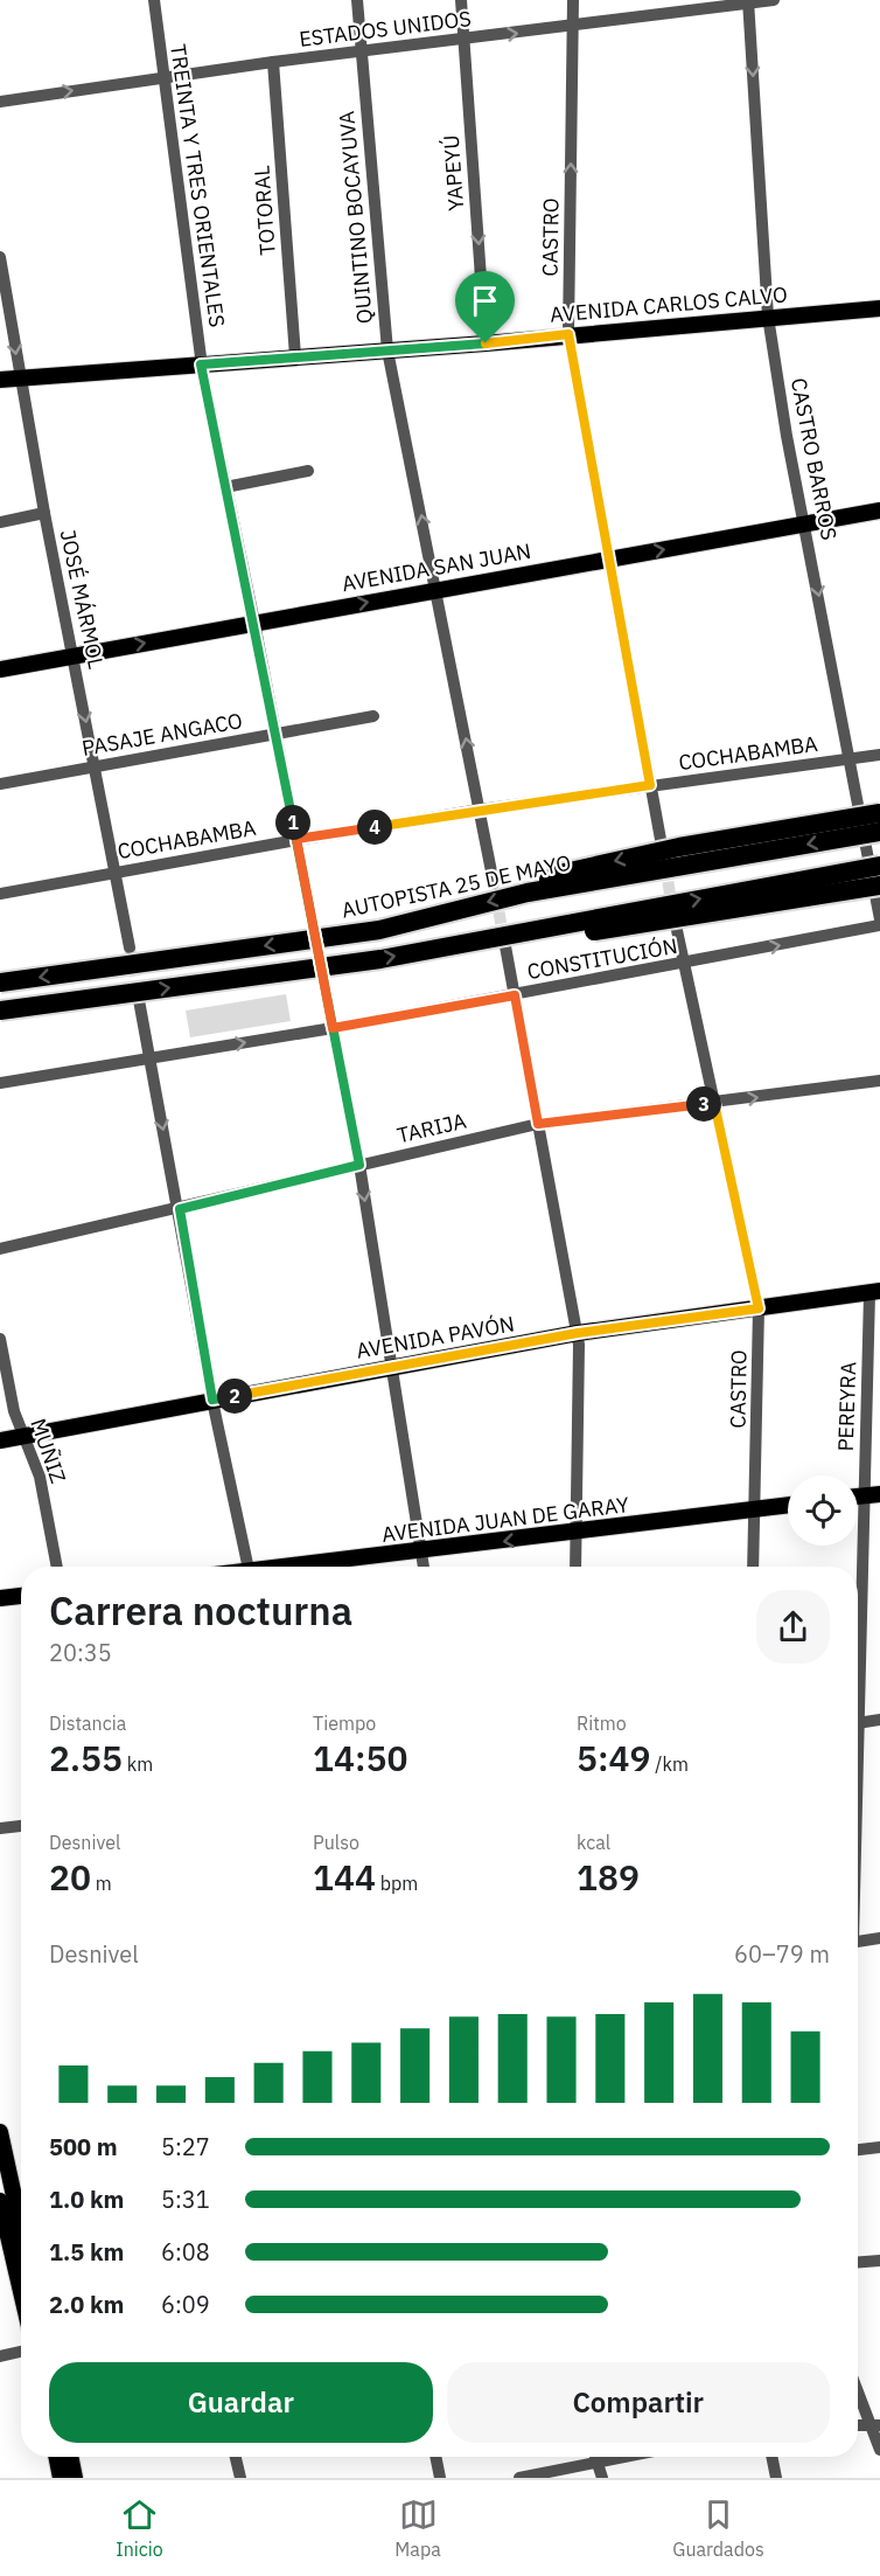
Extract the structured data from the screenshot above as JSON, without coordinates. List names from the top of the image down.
{
  "streets": {
    "highway": ["AUTOPISTA 25 DE MAYO"],
    "main road": [
      "AVENIDA CARLOS CALVO",
      "AVENIDA SAN JUAN",
      "AVENIDA PAVÓN",
      "AVENIDA JUAN DE GARAY"
    ],
    "street": [
      "ESTADOS UNIDOS",
      "YAPEYÚ",
      "TREINTA Y TRES ORIENTALES",
      "TOTORAL",
      "QUINTINO BOCAYUVA",
      "CASTRO",
      "CASTRO BARROS",
      "JOSÉ MÁRMOL",
      "PASAJE ANGACO",
      "COCHABAMBA",
      "CONSTITUCIÓN",
      "TARIJA",
      "PEREYRA",
      "MUÑIZ"
    ]
  },
  "crossings": [
    ["ESTADOS UNIDOS", "YAPEYÚ"],
    ["ESTADOS UNIDOS", "TREINTA Y TRES ORIENTALES"],
    ["ESTADOS UNIDOS", "TOTORAL"],
    ["ESTADOS UNIDOS", "QUINTINO BOCAYUVA"],
    ["ESTADOS UNIDOS", "CASTRO"],
    ["ESTADOS UNIDOS", "CASTRO BARROS"],
    ["YAPEYÚ", "AVENIDA CARLOS CALVO"],
    ["TREINTA Y TRES ORIENTALES", "AVENIDA CARLOS CALVO"],
    ["TREINTA Y TRES ORIENTALES", "AVENIDA SAN JUAN"],
    ["TREINTA Y TRES ORIENTALES", "PASAJE ANGACO"],
    ["TREINTA Y TRES ORIENTALES", "COCHABAMBA"],
    ["TREINTA Y TRES ORIENTALES", "CONSTITUCIÓN"],
    ["TREINTA Y TRES ORIENTALES", "TARIJA"],
    ["TREINTA Y TRES ORIENTALES", "AVENIDA PAVÓN"],
    ["TREINTA Y TRES ORIENTALES", "AVENIDA JUAN DE GARAY"],
    ["TOTORAL", "AVENIDA CARLOS CALVO"],
    ["QUINTINO BOCAYUVA", "AVENIDA CARLOS CALVO"],
    ["QUINTINO BOCAYUVA", "AVENIDA SAN JUAN"],
    ["QUINTINO BOCAYUVA", "COCHABAMBA"],
    ["CASTRO", "AVENIDA CARLOS CALVO"],
    ["CASTRO", "AVENIDA SAN JUAN"],
    ["CASTRO", "COCHABAMBA"],
    ["CASTRO", "CONSTITUCIÓN"],
    ["CASTRO", "TARIJA"],
    ["CASTRO", "AVENIDA PAVÓN"],
    ["CASTRO", "AVENIDA JUAN DE GARAY"],
    ["AVENIDA CARLOS CALVO", "CASTRO BARROS"],
    ["AVENIDA CARLOS CALVO", "JOSÉ MÁRMOL"],
    ["CASTRO BARROS", "AVENIDA SAN JUAN"],
    ["CASTRO BARROS", "COCHABAMBA"],
    ["AVENIDA SAN JUAN", "JOSÉ MÁRMOL"],
    ["JOSÉ MÁRMOL", "PASAJE ANGACO"],
    ["JOSÉ MÁRMOL", "COCHABAMBA"],
    ["AVENIDA PAVÓN", "PEREYRA"],
    ["AVENIDA PAVÓN", "MUÑIZ"]
  ],
  "one_way": [
    "ESTADOS UNIDOS",
    "YAPEYÚ",
    "QUINTINO BOCAYUVA",
    "CASTRO BARROS",
    "AVENIDA SAN JUAN",
    "CONSTITUCIÓN"
  ],
  "page": {
    "pins": [
      "1",
      "4",
      "3",
      "2"
    ],
    "heading": ["Carrera nocturna", "20:35"],
    "stats": [
      ["Distancia", "2.55 km"],
      ["Tiempo", "14:50"],
      ["Ritmo", "5:49 /km"],
      ["Desnivel", "20 m"],
      ["Pulso", "144 bpm"],
      ["kcal", "189"]
    ],
    "chart": ["Desnivel", "60–79 m"],
    "list": [
      {
        "name": "500 m",
        "note": "5:27"
      },
      {
        "name": "1.0 km",
        "note": "5:31"
      },
      {
        "name": "1.5 km",
        "note": "6:08"
      },
      {
        "name": "2.0 km",
        "note": "6:09"
      }
    ],
    "buttons": ["Guardar", "Compartir"],
    "tabs": ["Inicio", "Mapa", "Guardados"]
  }
}
